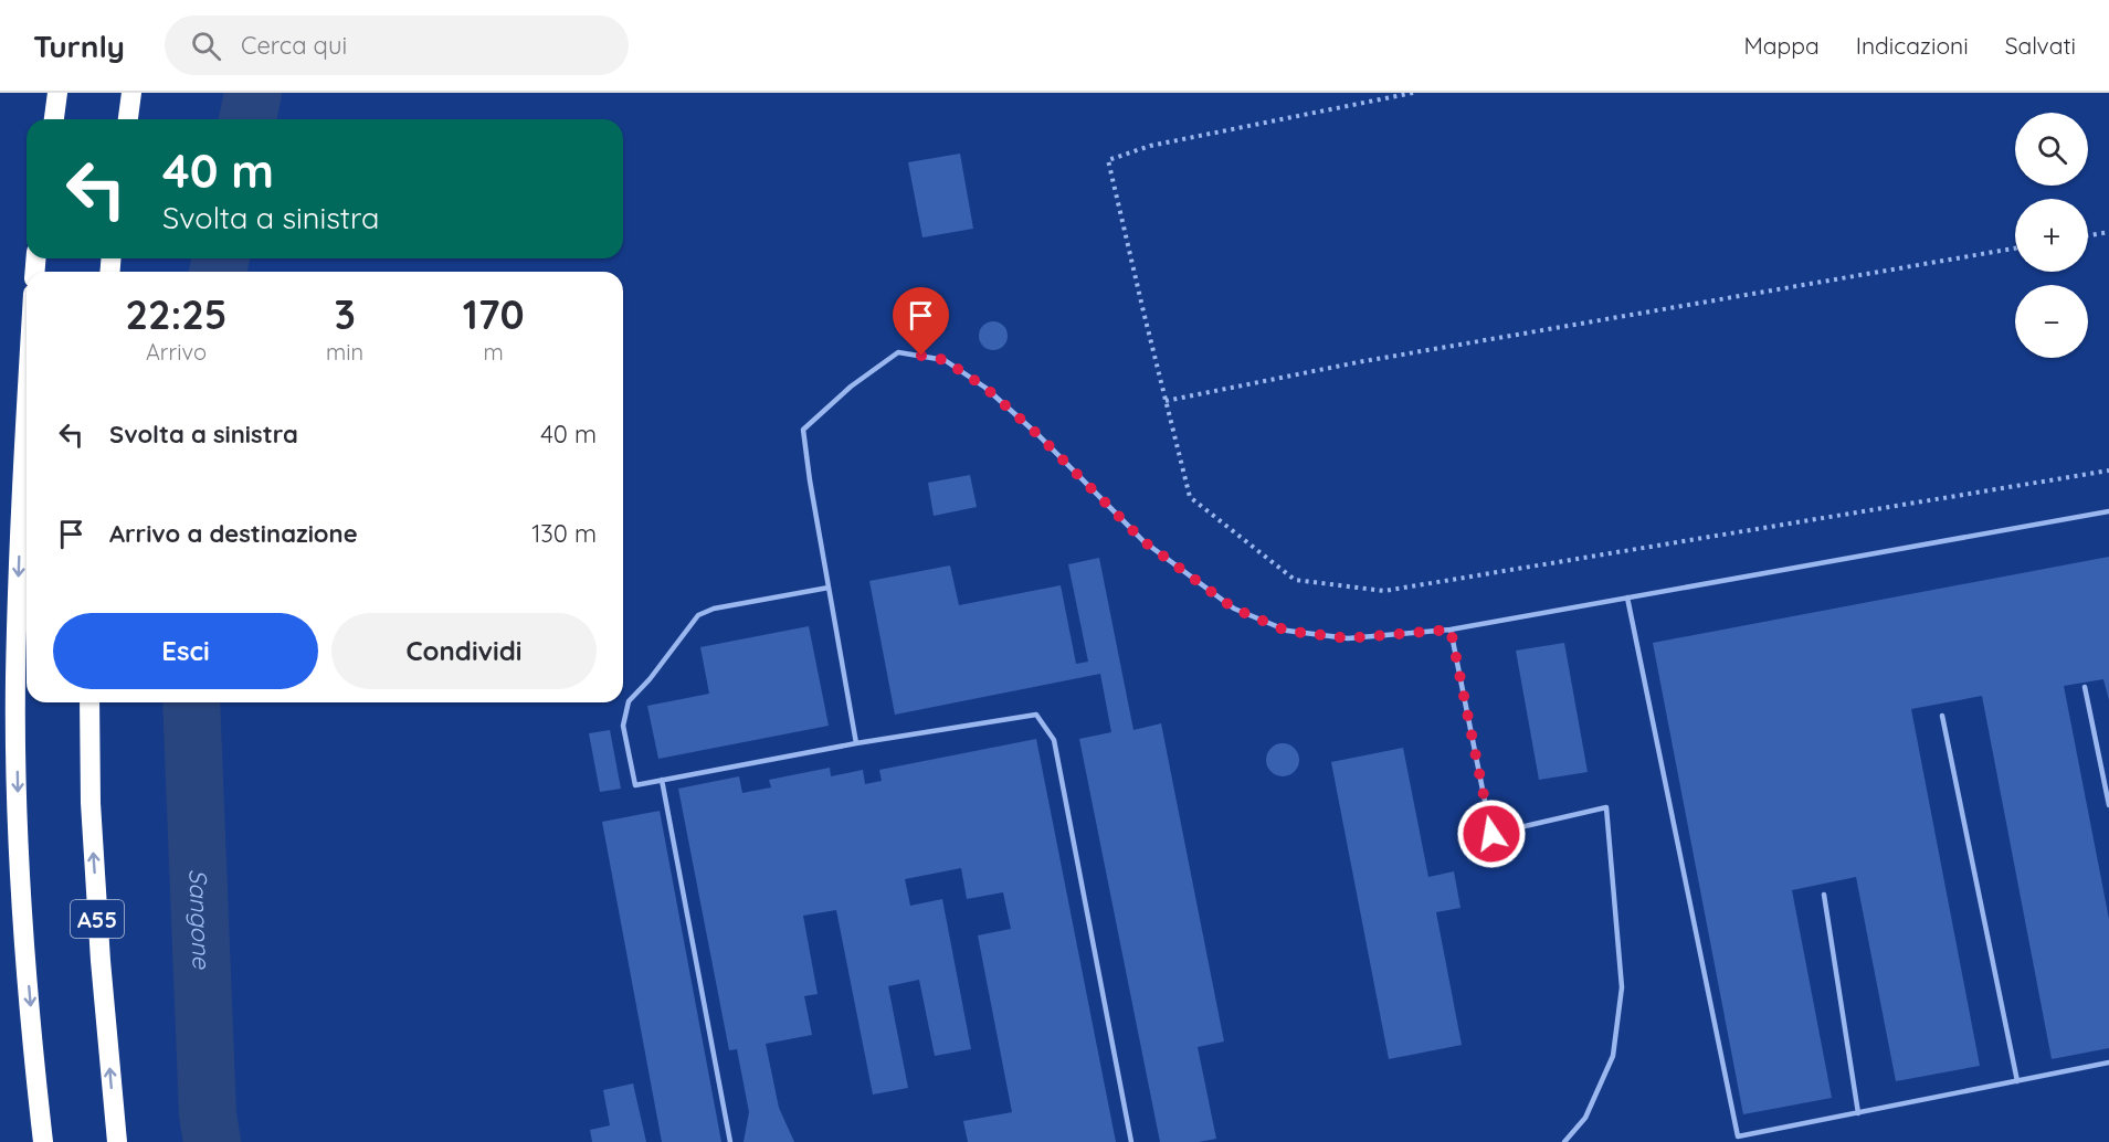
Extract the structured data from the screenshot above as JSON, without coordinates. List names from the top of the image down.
{
  "streets": {
    "highway": ["A55"]
  },
  "water": ["Sangone"],
  "page": {
    "header": "Turnly",
    "search": "Cerca qui",
    "nav": ["Mappa", "Indicazioni", "Salvati"],
    "map_buttons": ["+", "−"],
    "turn": ["40 m", "Svolta a sinistra"],
    "eta": [
      "22:25",
      "Arrivo",
      "3",
      "min",
      "170",
      "m"
    ],
    "list": [
      {
        "name": "Svolta a sinistra",
        "value": "40 m"
      },
      {
        "name": "Arrivo a destinazione",
        "value": "130 m"
      }
    ],
    "buttons": ["Esci", "Condividi"]
  }
}
